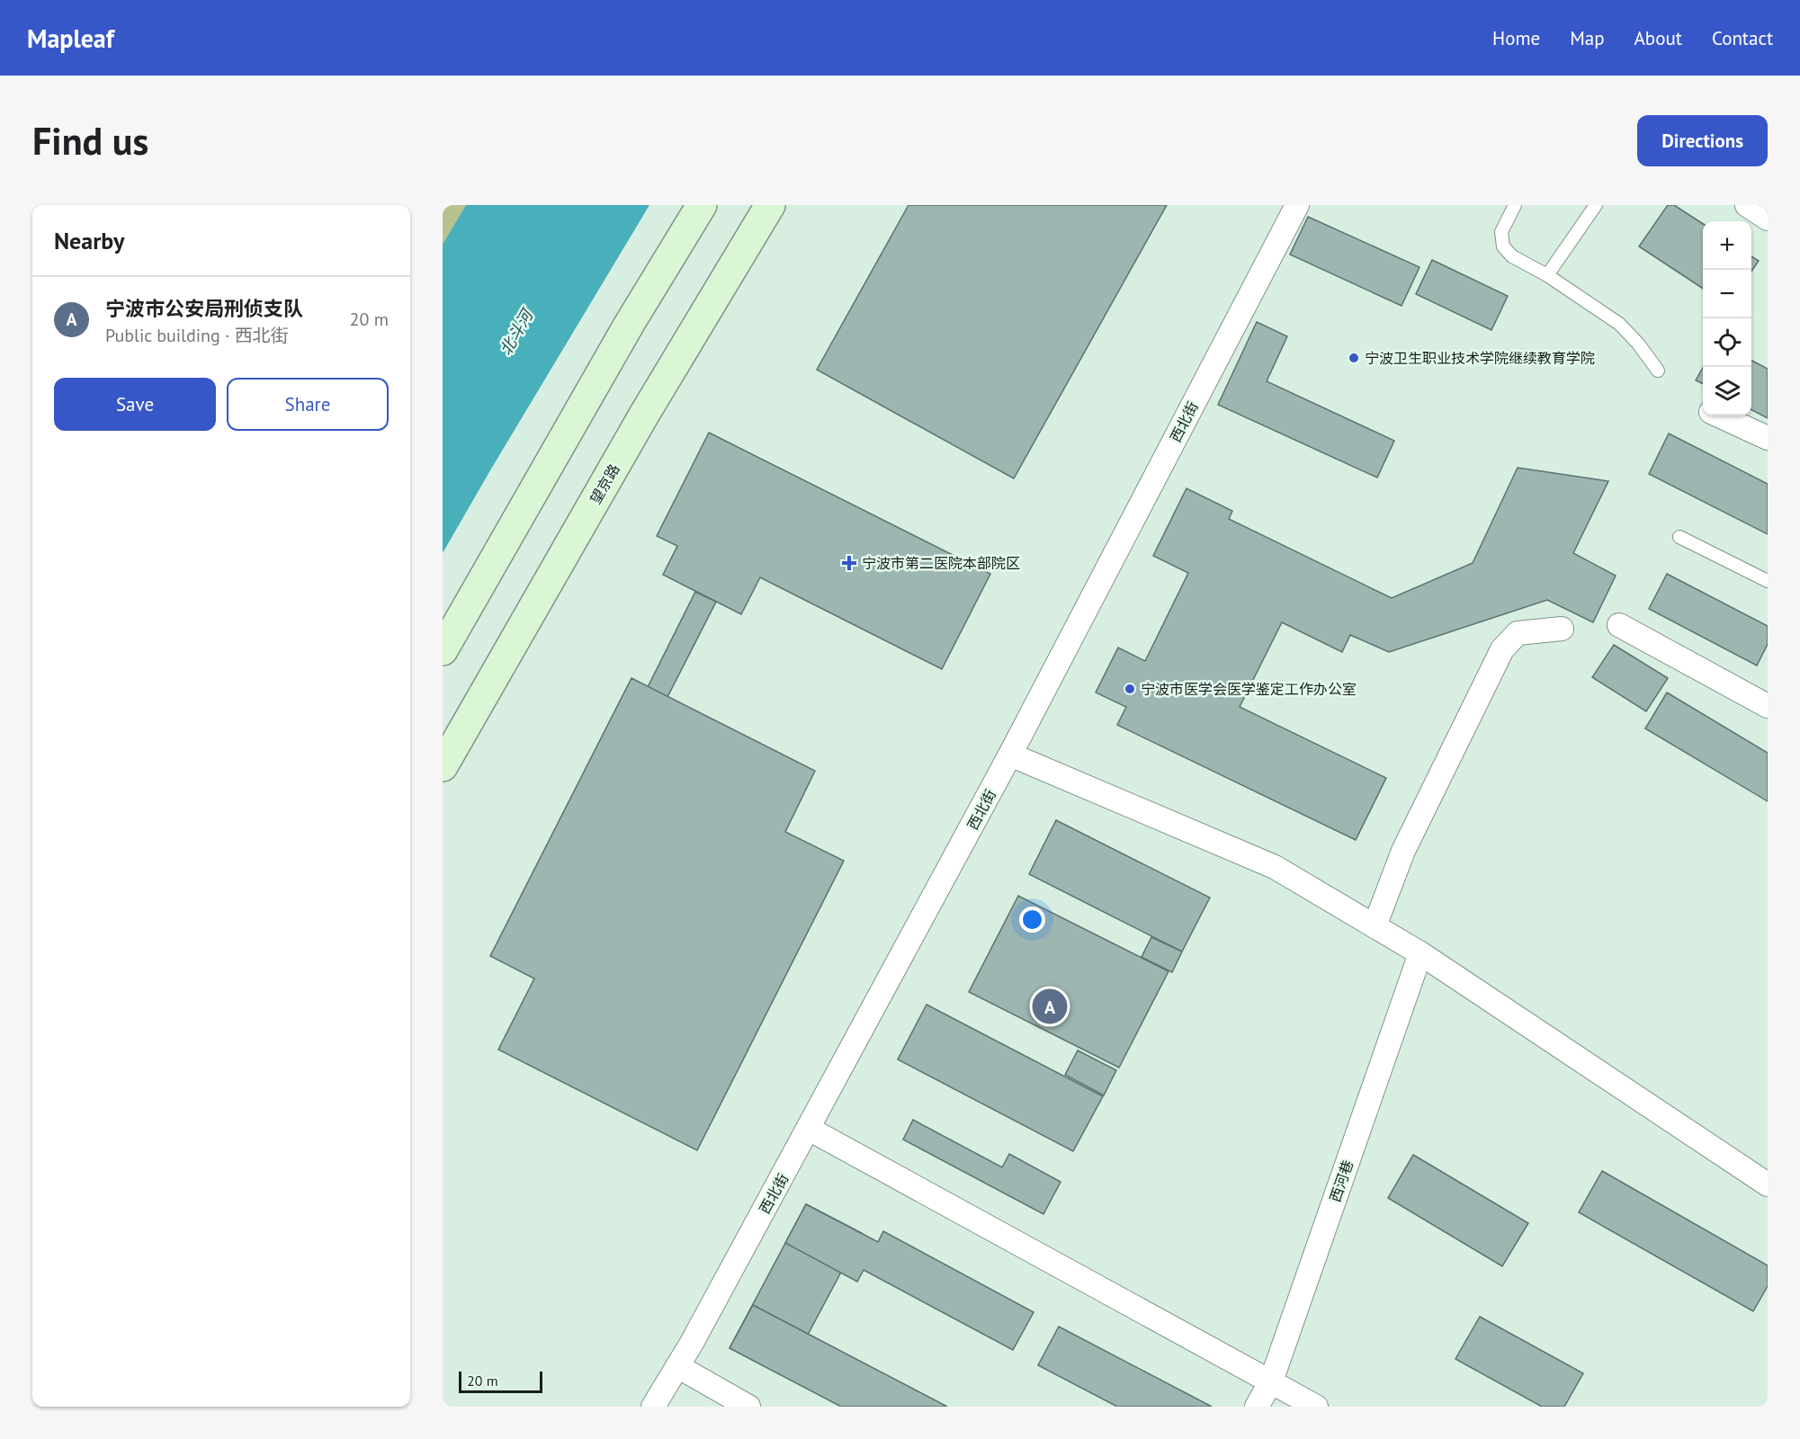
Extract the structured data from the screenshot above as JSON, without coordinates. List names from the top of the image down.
{
  "streets": {
    "main road": ["望京路"],
    "street": ["西北街", "西河巷"]
  },
  "water": ["北斗河"],
  "places": {
    "other": ["宁波卫生职业技术学院继续教育学院", "宁波市医学会医学鉴定工作办公室"],
    "health": ["宁波市第二医院本部院区"]
  },
  "scale_bar": "20 m",
  "page": {
    "header": "Mapleaf",
    "nav": [
      "Home",
      "Map",
      "About",
      "Contact"
    ],
    "buttons": [
      "Directions",
      ["Save", "Share"]
    ],
    "title": "Find us",
    "heading": "Nearby",
    "map_buttons": ["+", "−"],
    "list": [
      {
        "mark": "A",
        "name": "宁波市公安局刑侦支队",
        "note": "Public building · 西北街",
        "value": "20 m"
      }
    ],
    "pins": "A",
    "scale": "20 m"
  }
}
